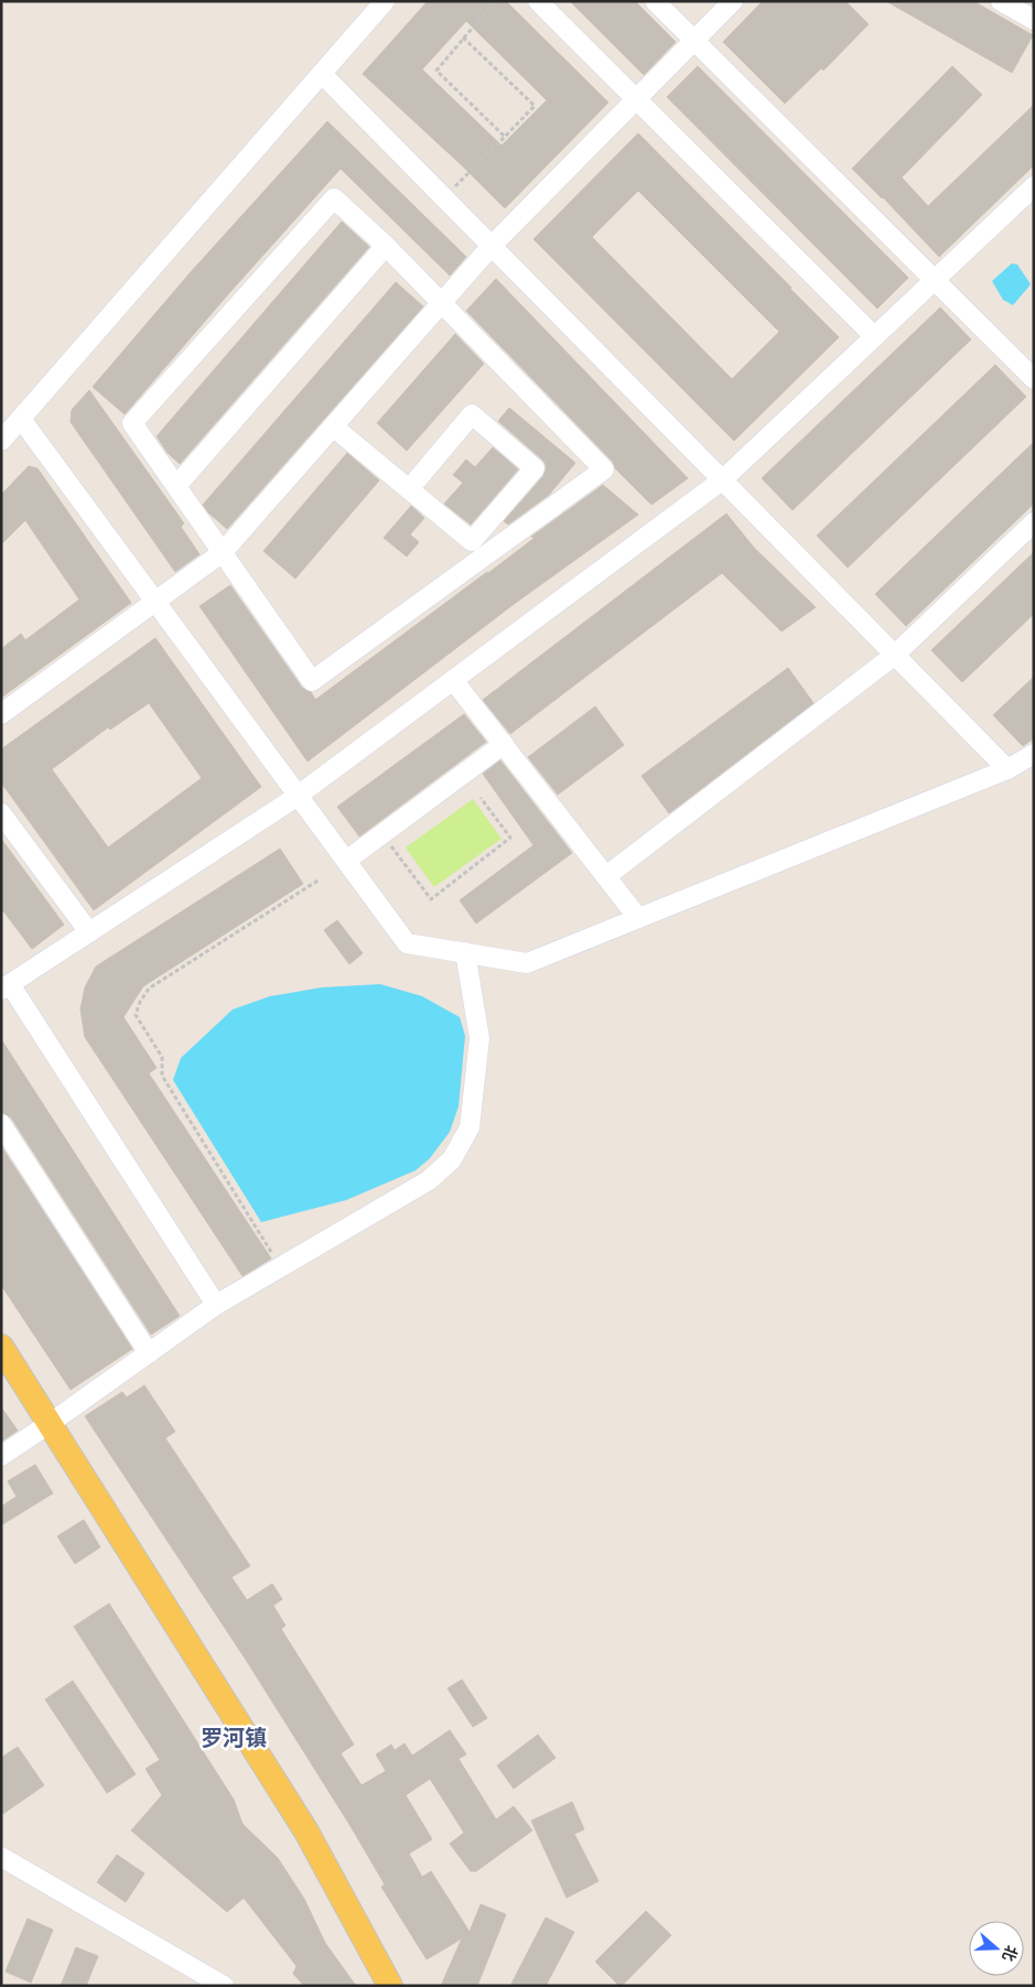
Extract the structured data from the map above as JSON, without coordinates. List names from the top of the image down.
{
  "districts": ["罗河镇"],
  "north": "right"
}
